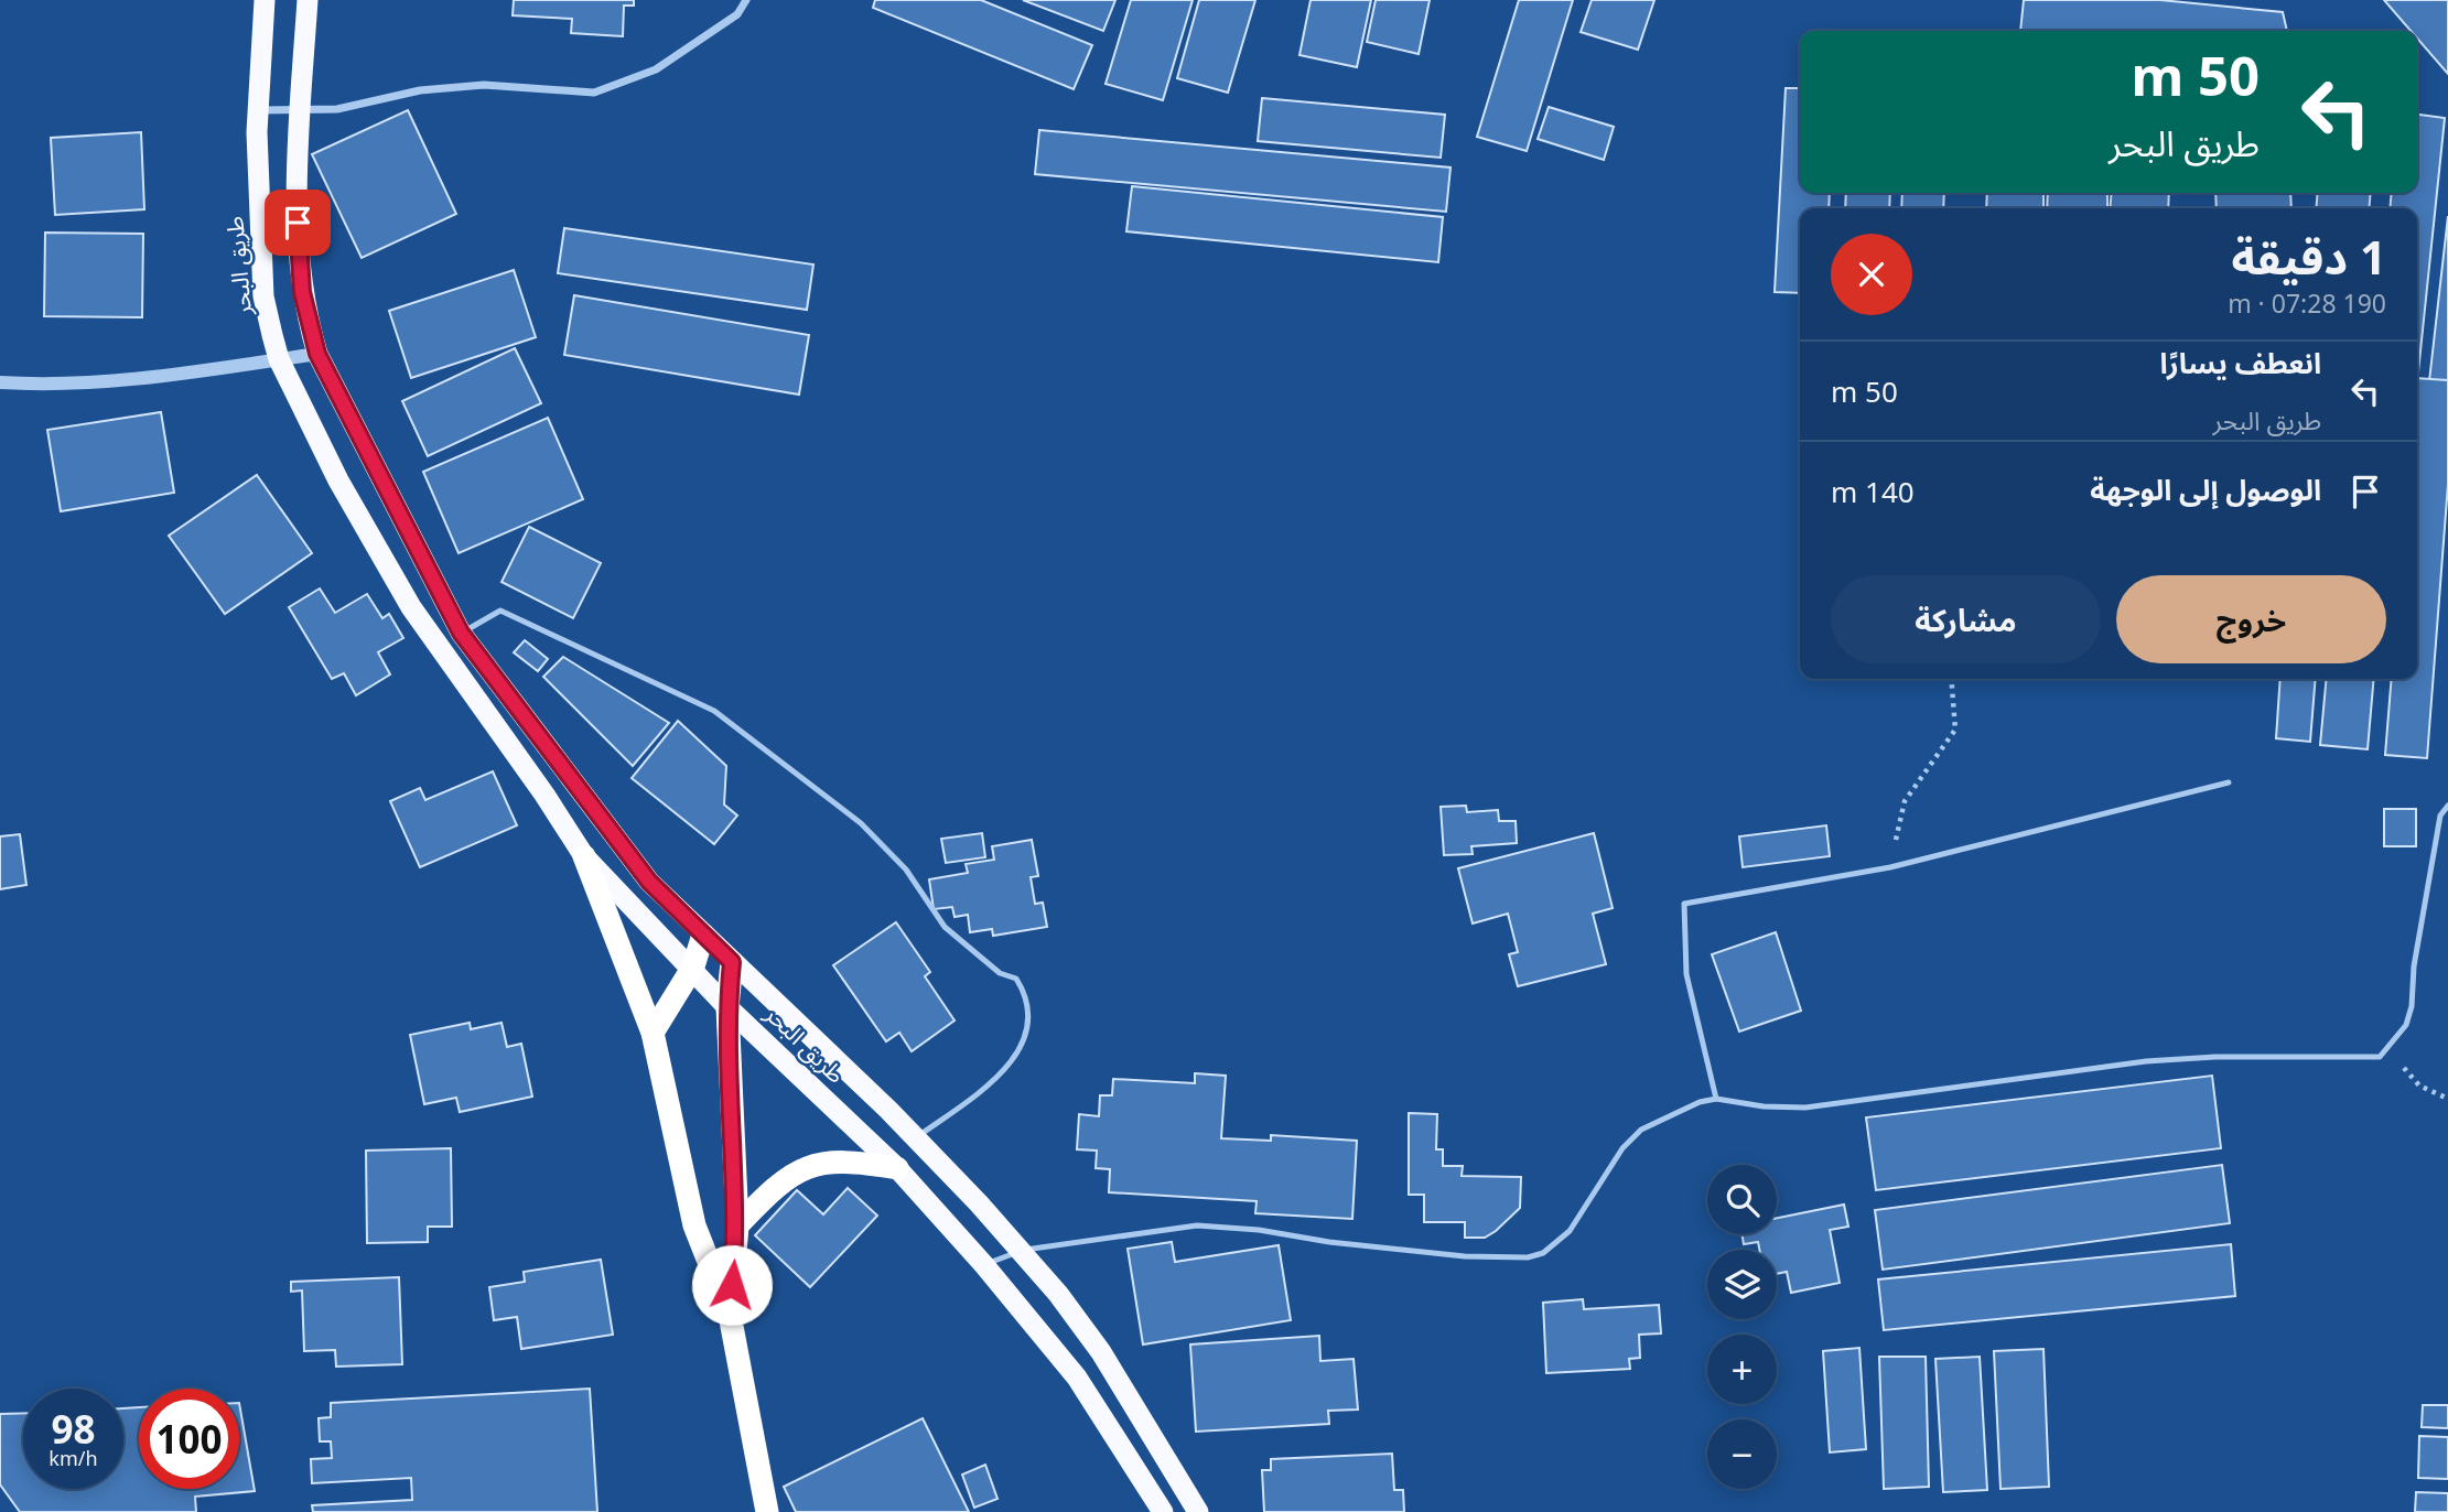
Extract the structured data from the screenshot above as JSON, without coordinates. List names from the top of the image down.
{
  "streets": {
    "highway": ["طريق البحر"]
  },
  "page": {
    "turn": ["50 m", "طريق البحر"],
    "heading": ["1 دقيقة", "190 m · 07:28"],
    "list": [
      {
        "name": "انعطف يسارًا",
        "note": "طريق البحر",
        "value": "50 m"
      },
      {
        "name": "الوصول إلى الوجهة",
        "value": "140 m"
      }
    ],
    "buttons": ["خروج", "مشاركة"],
    "map_buttons": ["+", "−"],
    "speed": "98 km/h",
    "limit": "100"
  }
}
